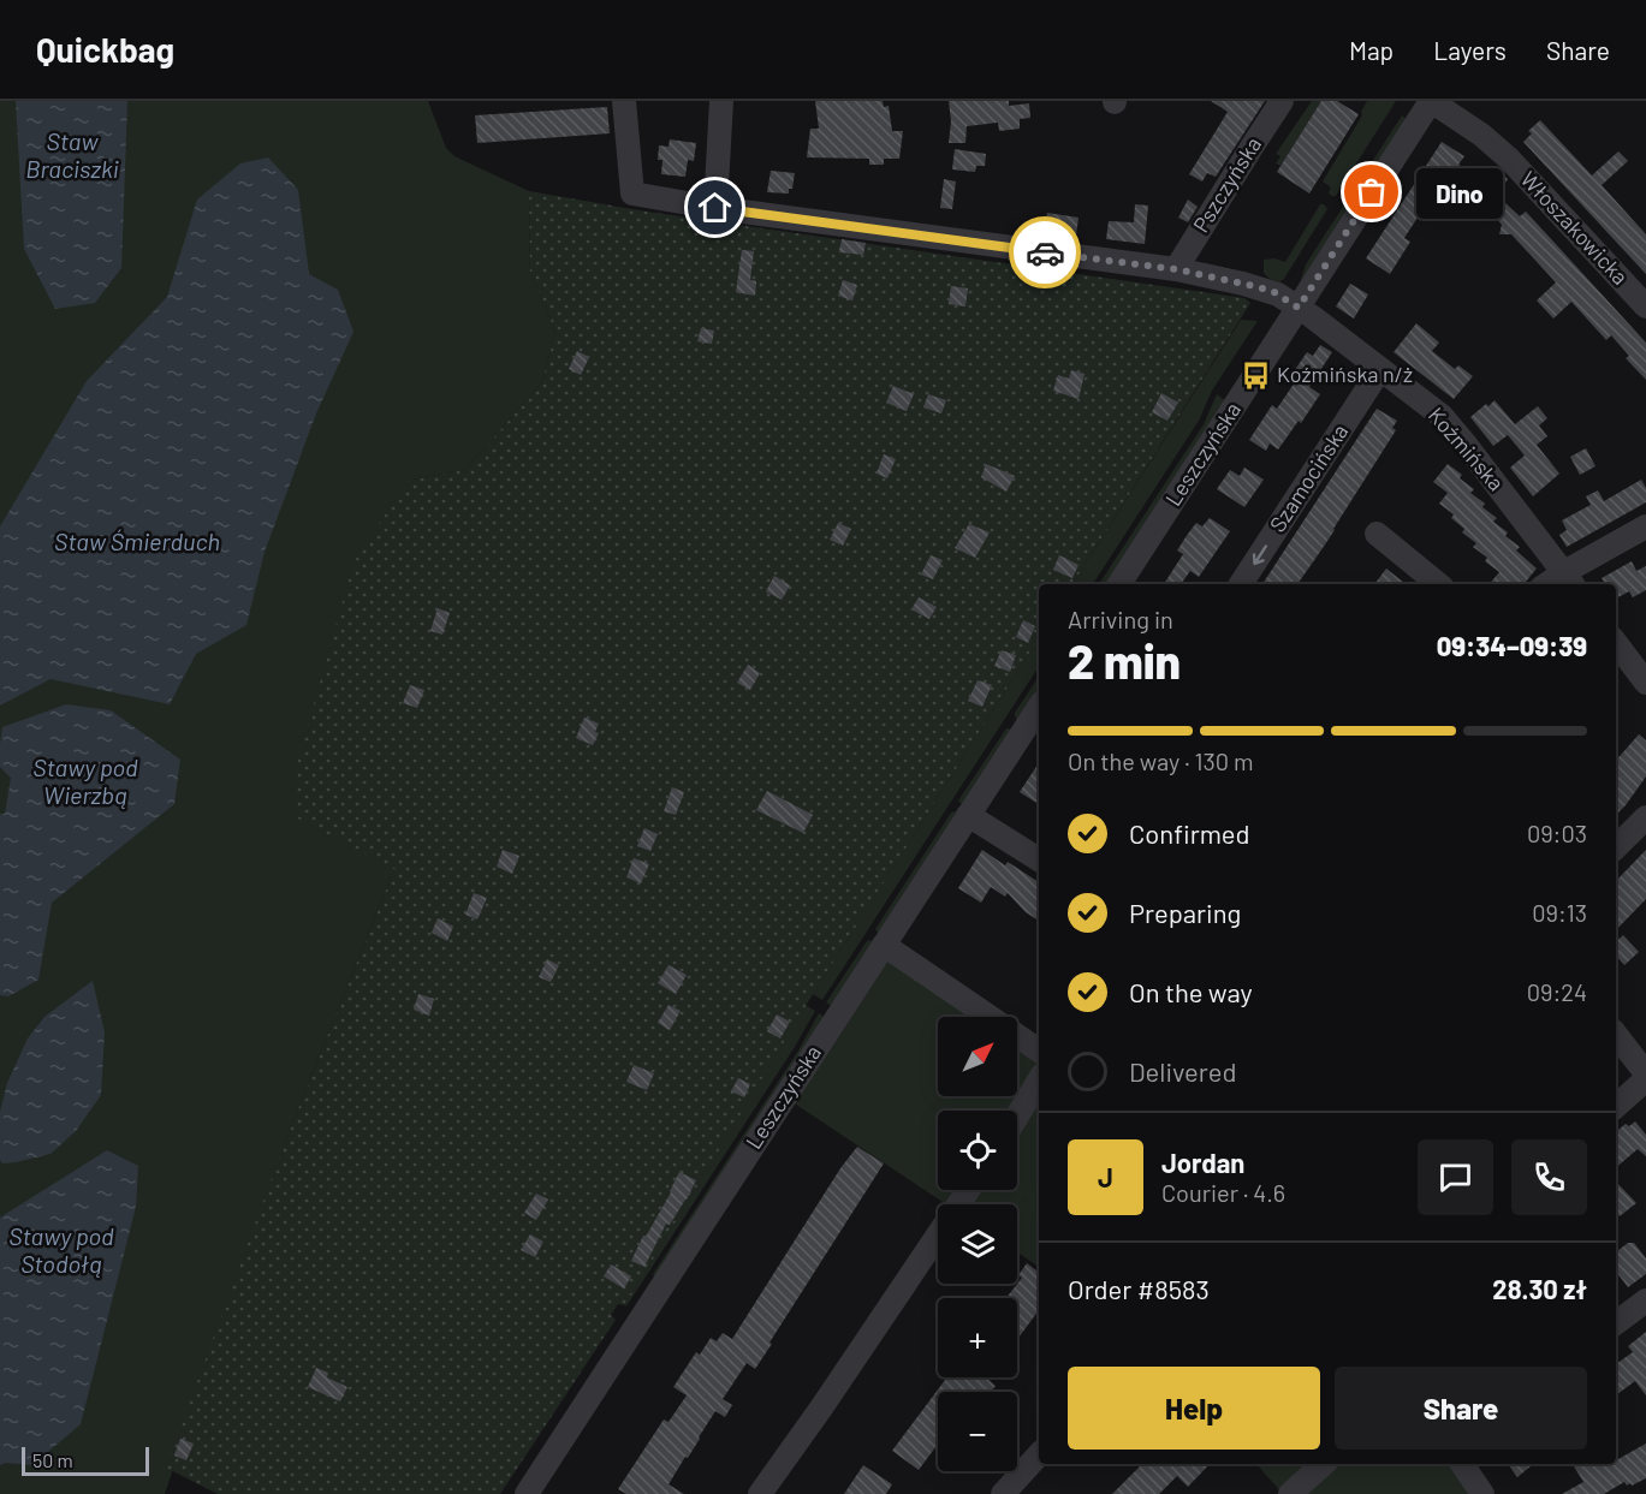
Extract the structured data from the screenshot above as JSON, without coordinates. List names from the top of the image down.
{
  "streets": {
    "street": [
      "Pszczyńska",
      "Włoszakowicka",
      "Koźmińska",
      "Leszczyńska",
      "Szamocińska"
    ]
  },
  "crossings": [
    ["Włoszakowicka", "Leszczyńska"],
    ["Koźmińska", "Leszczyńska"],
    ["Koźmińska", "Szamocińska"]
  ],
  "one_way": ["Szamocińska"],
  "water": [
    "Staw Braciszki",
    "Staw Śmierduch",
    "Stawy pod Wierzbą",
    "Stawy pod Stodołą"
  ],
  "places": {
    "other": ["Dino"],
    "bus stop": ["Koźmińska n/ż"]
  },
  "scale_bar": "50 m",
  "north": "top right",
  "page": {
    "header": "Quickbag",
    "nav": ["Map", "Layers", "Share"],
    "bubble": "Dino",
    "heading": ["2 min", "Arriving in", "09:34–09:39"],
    "panel": [
      "Jordan",
      "Courier · 4.6",
      "Order #8583",
      "28.30 zł"
    ],
    "bar": "On the way · 130 m",
    "list": [
      ["Confirmed", "09:03"],
      ["Preparing", "09:13"],
      ["On the way", "09:24"],
      "Delivered"
    ],
    "map_buttons": ["+", "−"],
    "round": "J",
    "buttons": ["Help", "Share"],
    "scale": "50 m"
  }
}
